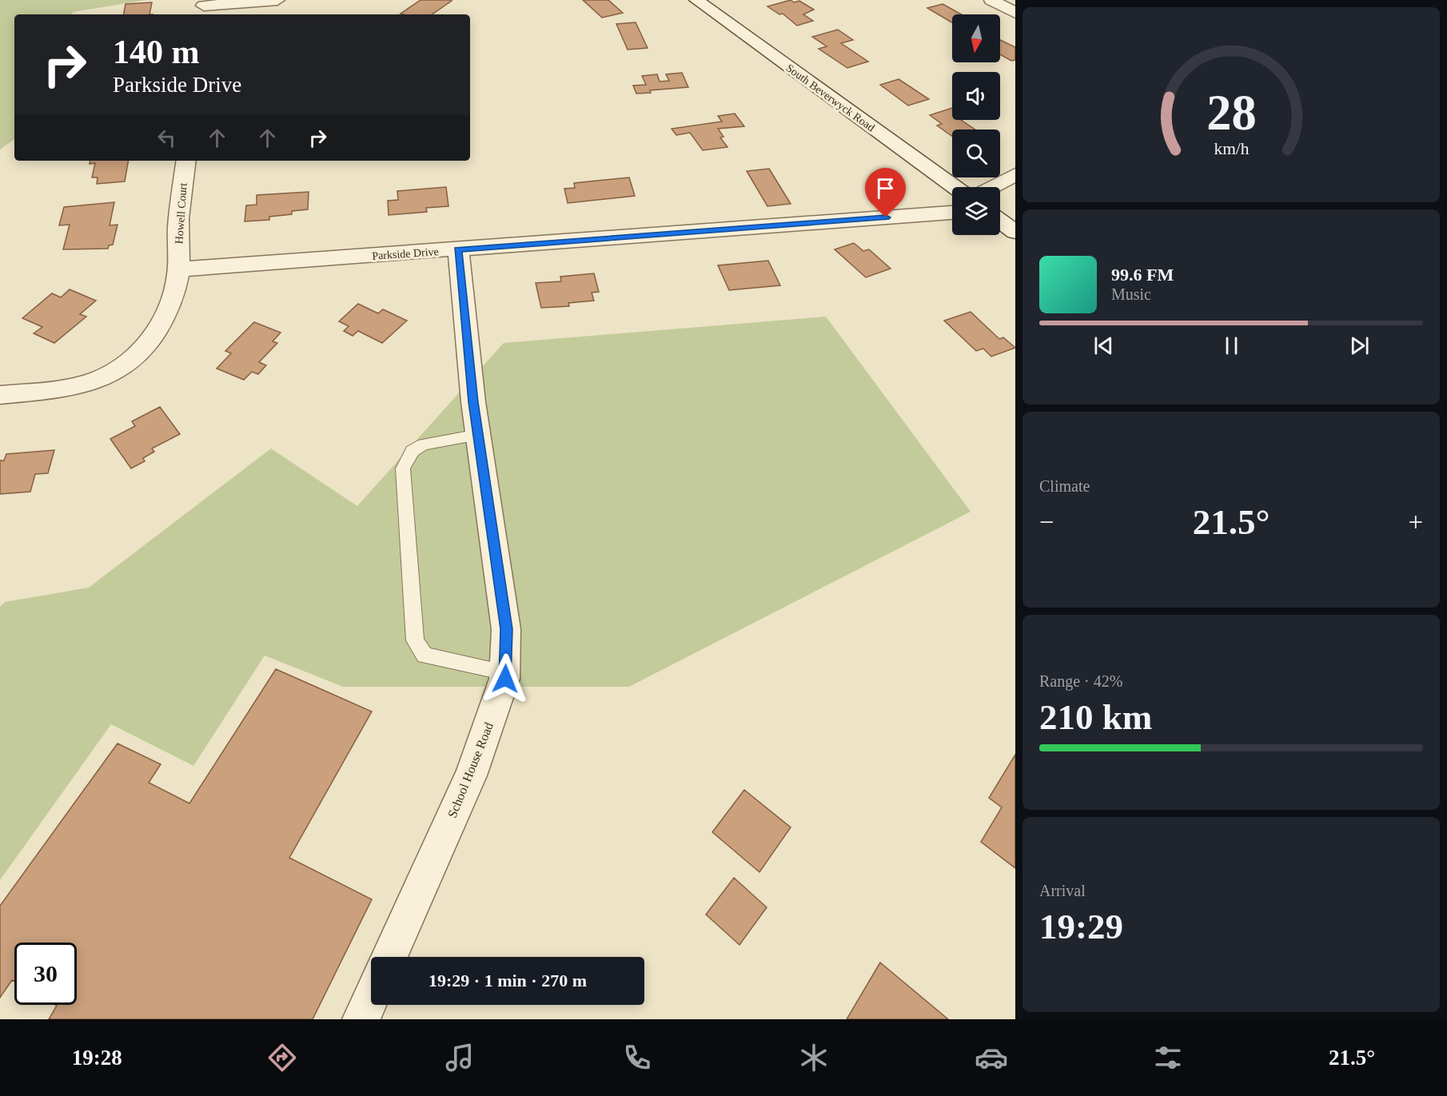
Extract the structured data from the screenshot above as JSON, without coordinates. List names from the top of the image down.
{
  "streets": {
    "street": [
      "South Beverwyck Road",
      "Howell Court",
      "Parkside Drive",
      "School House Road"
    ]
  },
  "crossings": [
    ["Howell Court", "Parkside Drive"],
    ["Parkside Drive", "School House Road"]
  ],
  "north": "bottom",
  "page": {
    "turn": ["140 m", "Parkside Drive"],
    "song": ["99.6 FM", "Music"],
    "tile": [
      "Climate",
      ["Range · 42%", "210 km"],
      ["Arrival", "19:29"]
    ],
    "heat": ["−", "21.5°", "+"],
    "limit": "30",
    "trip": "19:29 · 1 min · 270 m",
    "tabs": ["19:28", "21.5°"],
    "gauge": ["28", "km/h"]
  }
}
